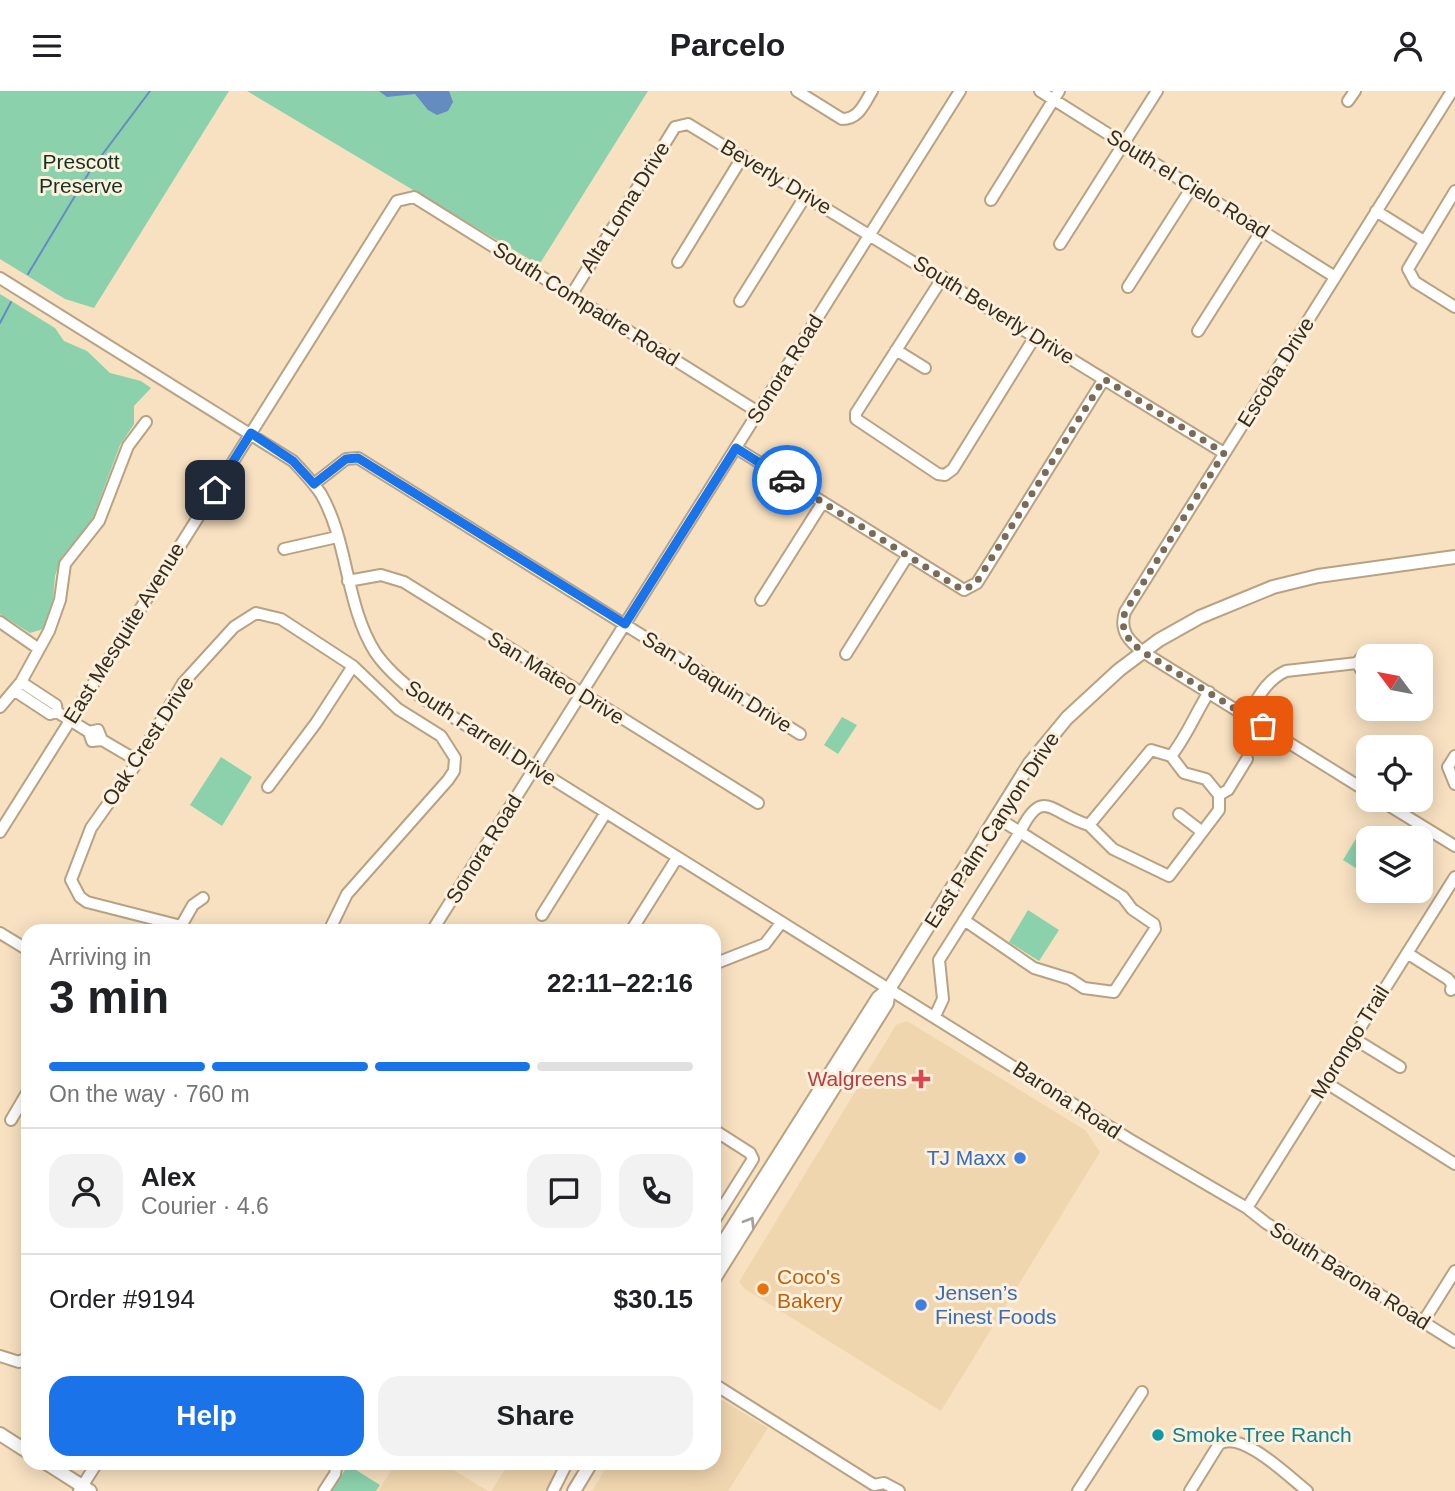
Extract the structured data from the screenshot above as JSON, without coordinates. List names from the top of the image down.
{
  "streets": {
    "main road": ["East Palm Canyon Drive"],
    "street": [
      "Beverly Drive",
      "South el Cielo Road",
      "Alta Loma Drive",
      "South Compadre Road",
      "South Beverly Drive",
      "Sonora Road",
      "Escoba Drive",
      "East Mesquite Avenue",
      "San Mateo Drive",
      "San Joaquin Drive",
      "South Farrell Drive",
      "Oak Crest Drive",
      "Morongo Trail",
      "Barona Road",
      "South Barona Road"
    ]
  },
  "crossings": [
    ["Beverly Drive", "Alta Loma Drive"],
    ["Beverly Drive", "South Beverly Drive"],
    ["Beverly Drive", "Sonora Road"],
    ["South el Cielo Road", "Escoba Drive"],
    ["Alta Loma Drive", "South Compadre Road"],
    ["South Compadre Road", "Sonora Road"],
    ["South Compadre Road", "East Mesquite Avenue"],
    ["South Beverly Drive", "Sonora Road"],
    ["South Beverly Drive", "Escoba Drive"],
    ["Sonora Road", "San Mateo Drive"],
    ["Sonora Road", "San Joaquin Drive"],
    ["Sonora Road", "South Farrell Drive"],
    ["Escoba Drive", "East Palm Canyon Drive"],
    ["East Mesquite Avenue", "South Farrell Drive"],
    ["San Mateo Drive", "South Farrell Drive"],
    ["San Joaquin Drive", "South Farrell Drive"],
    ["South Farrell Drive", "East Palm Canyon Drive"],
    ["South Farrell Drive", "Barona Road"],
    ["East Palm Canyon Drive", "Barona Road"],
    ["Morongo Trail", "Barona Road"],
    ["Morongo Trail", "South Barona Road"],
    ["Barona Road", "South Barona Road"]
  ],
  "parks": ["Prescott Preserve"],
  "places": {
    "health": ["Walgreens"],
    "other": [
      "TJ Maxx",
      "Coco's Bakery",
      "Jensen’s Finest Foods",
      "Smoke Tree Ranch"
    ]
  },
  "north": "top left",
  "page": {
    "header": "Parcelo",
    "heading": ["3 min", "Arriving in", "22:11–22:16"],
    "panel": [
      "Alex",
      "Courier · 4.6",
      "Order #9194",
      "$30.15"
    ],
    "bar": "On the way · 760 m",
    "buttons": ["Help", "Share"]
  }
}
